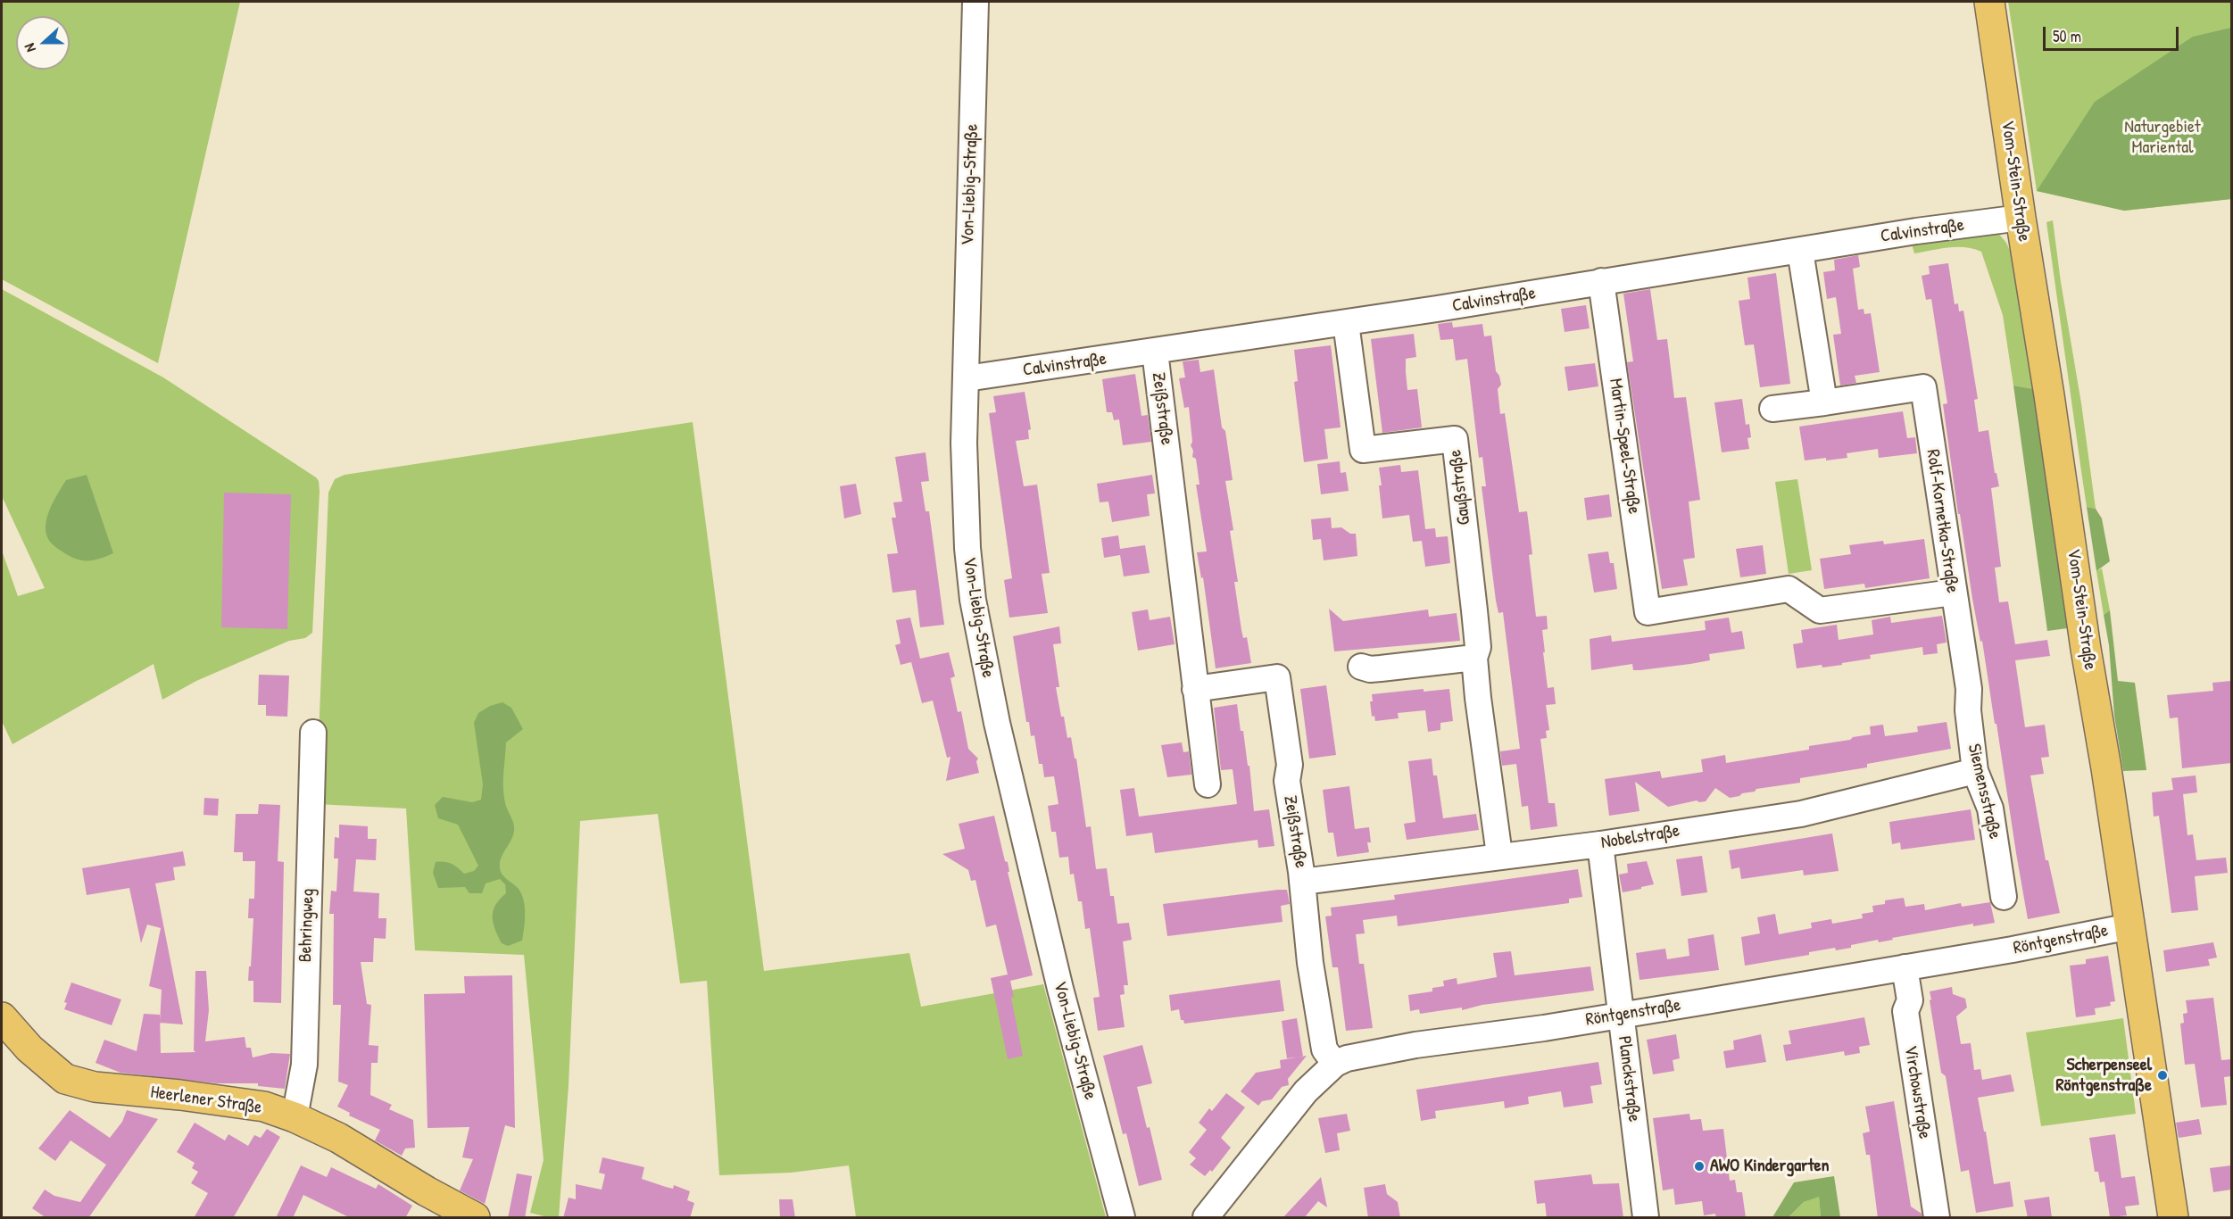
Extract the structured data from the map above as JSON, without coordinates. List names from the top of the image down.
{
  "streets": {
    "main road": ["Vom-Stein-Straße", "Heerlener Straße"],
    "street": [
      "Von-Liebig-Straße",
      "Calvinstraße",
      "Zeißstraße",
      "Martin-Speel-Straße",
      "Gaußstraße",
      "Rolf-Kornetka-Straße",
      "Siemensstraße",
      "Nobelstraße",
      "Behringweg",
      "Röntgenstraße",
      "Planckstraße",
      "Virchowstraße"
    ]
  },
  "crossings": [
    ["Vom-Stein-Straße", "Calvinstraße"],
    ["Vom-Stein-Straße", "Röntgenstraße"],
    ["Von-Liebig-Straße", "Calvinstraße"],
    ["Calvinstraße", "Zeißstraße"],
    ["Calvinstraße", "Martin-Speel-Straße"],
    ["Calvinstraße", "Gaußstraße"],
    ["Zeißstraße", "Nobelstraße"],
    ["Zeißstraße", "Röntgenstraße"],
    ["Martin-Speel-Straße", "Rolf-Kornetka-Straße"],
    ["Gaußstraße", "Nobelstraße"],
    ["Rolf-Kornetka-Straße", "Siemensstraße"],
    ["Siemensstraße", "Nobelstraße"],
    ["Nobelstraße", "Planckstraße"],
    ["Behringweg", "Heerlener Straße"],
    ["Röntgenstraße", "Planckstraße"],
    ["Röntgenstraße", "Virchowstraße"]
  ],
  "parks": ["Naturgebiet Mariental"],
  "places": ["Scherpenseel Röntgenstraße", "AWO Kindergarten"],
  "scale_bar": "50 m",
  "north": "left"
}
